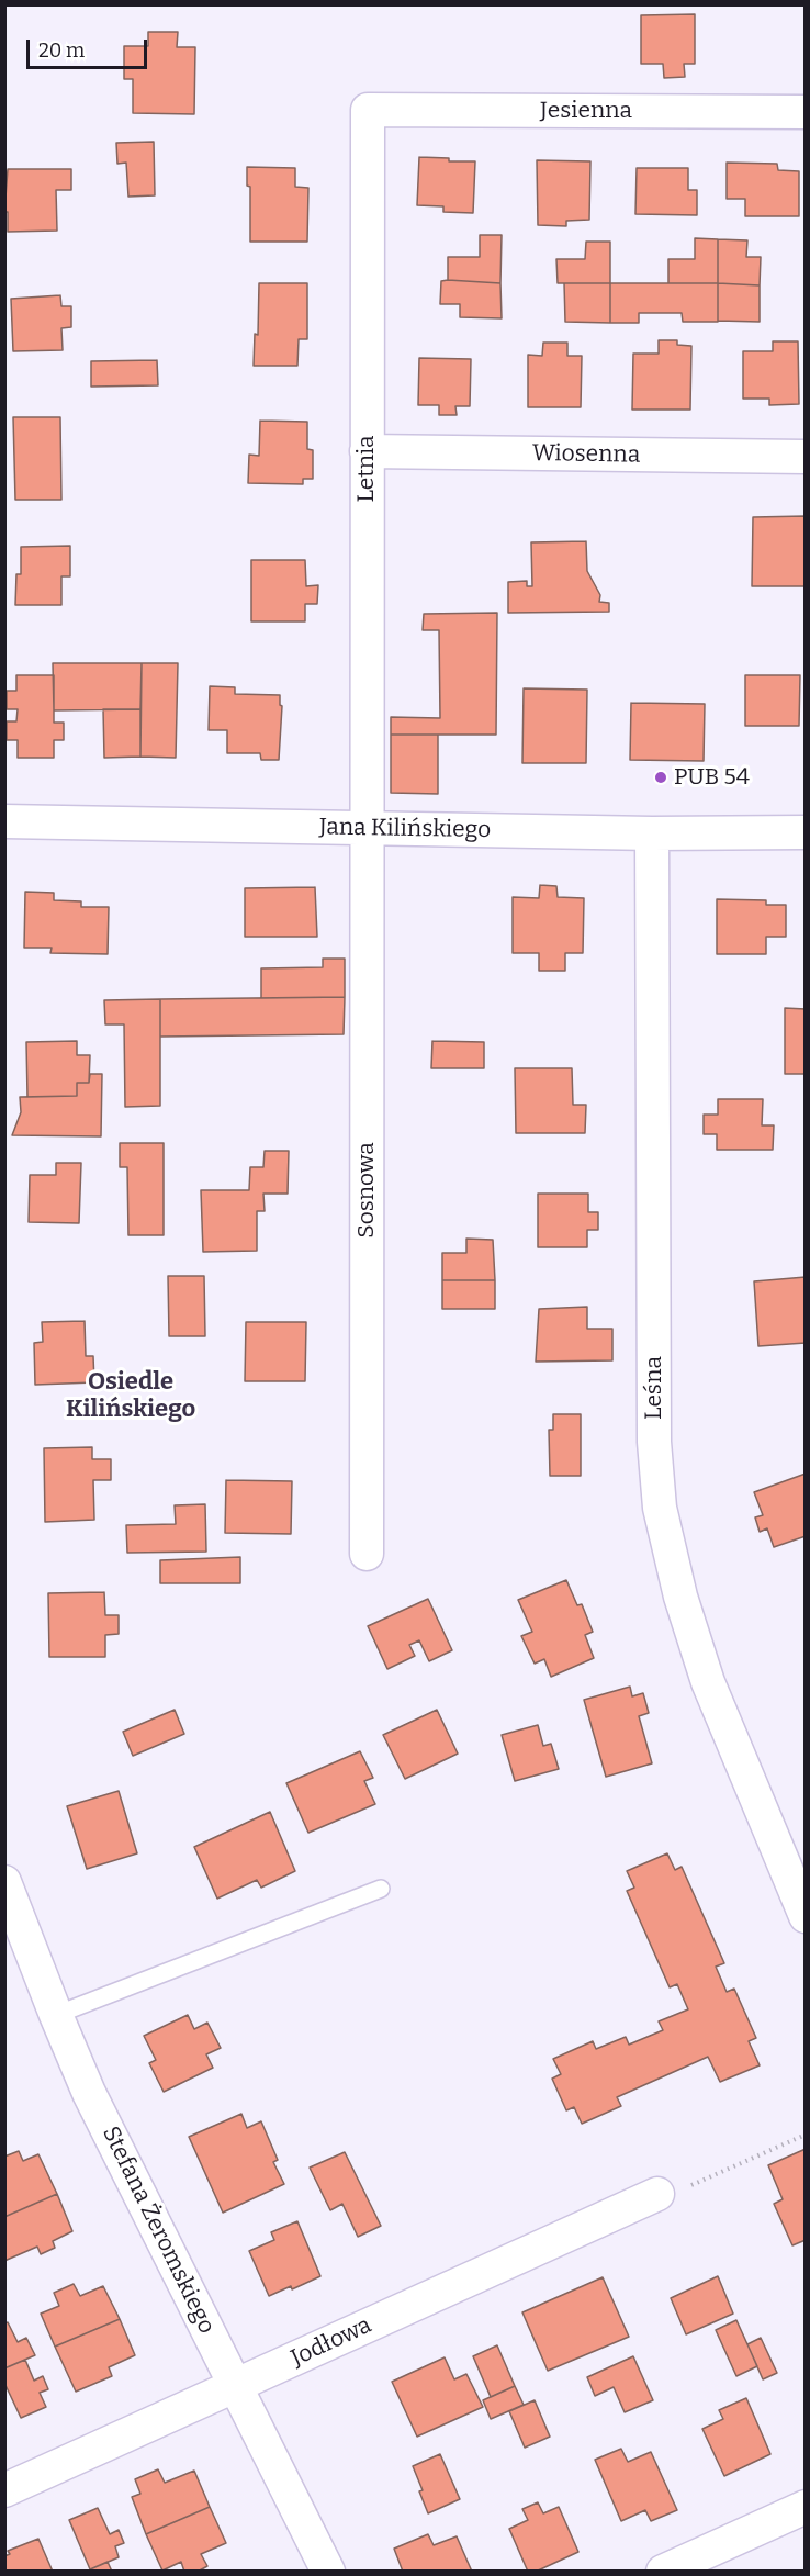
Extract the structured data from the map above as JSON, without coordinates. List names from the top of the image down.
{
  "streets": {
    "street": [
      "Jesienna",
      "Wiosenna",
      "Letnia",
      "Jana Kilińskiego",
      "Sosnowa",
      "Leśna",
      "Stefana Żeromskiego",
      "Jodłowa"
    ]
  },
  "crossings": [
    ["Jesienna", "Letnia"],
    ["Wiosenna", "Letnia"],
    ["Letnia", "Jana Kilińskiego"],
    ["Letnia", "Sosnowa"],
    ["Jana Kilińskiego", "Sosnowa"],
    ["Jana Kilińskiego", "Leśna"],
    ["Stefana Żeromskiego", "Jodłowa"]
  ],
  "districts": ["Osiedle Kilińskiego"],
  "places": ["PUB 54"],
  "scale_bar": "20 m"
}
